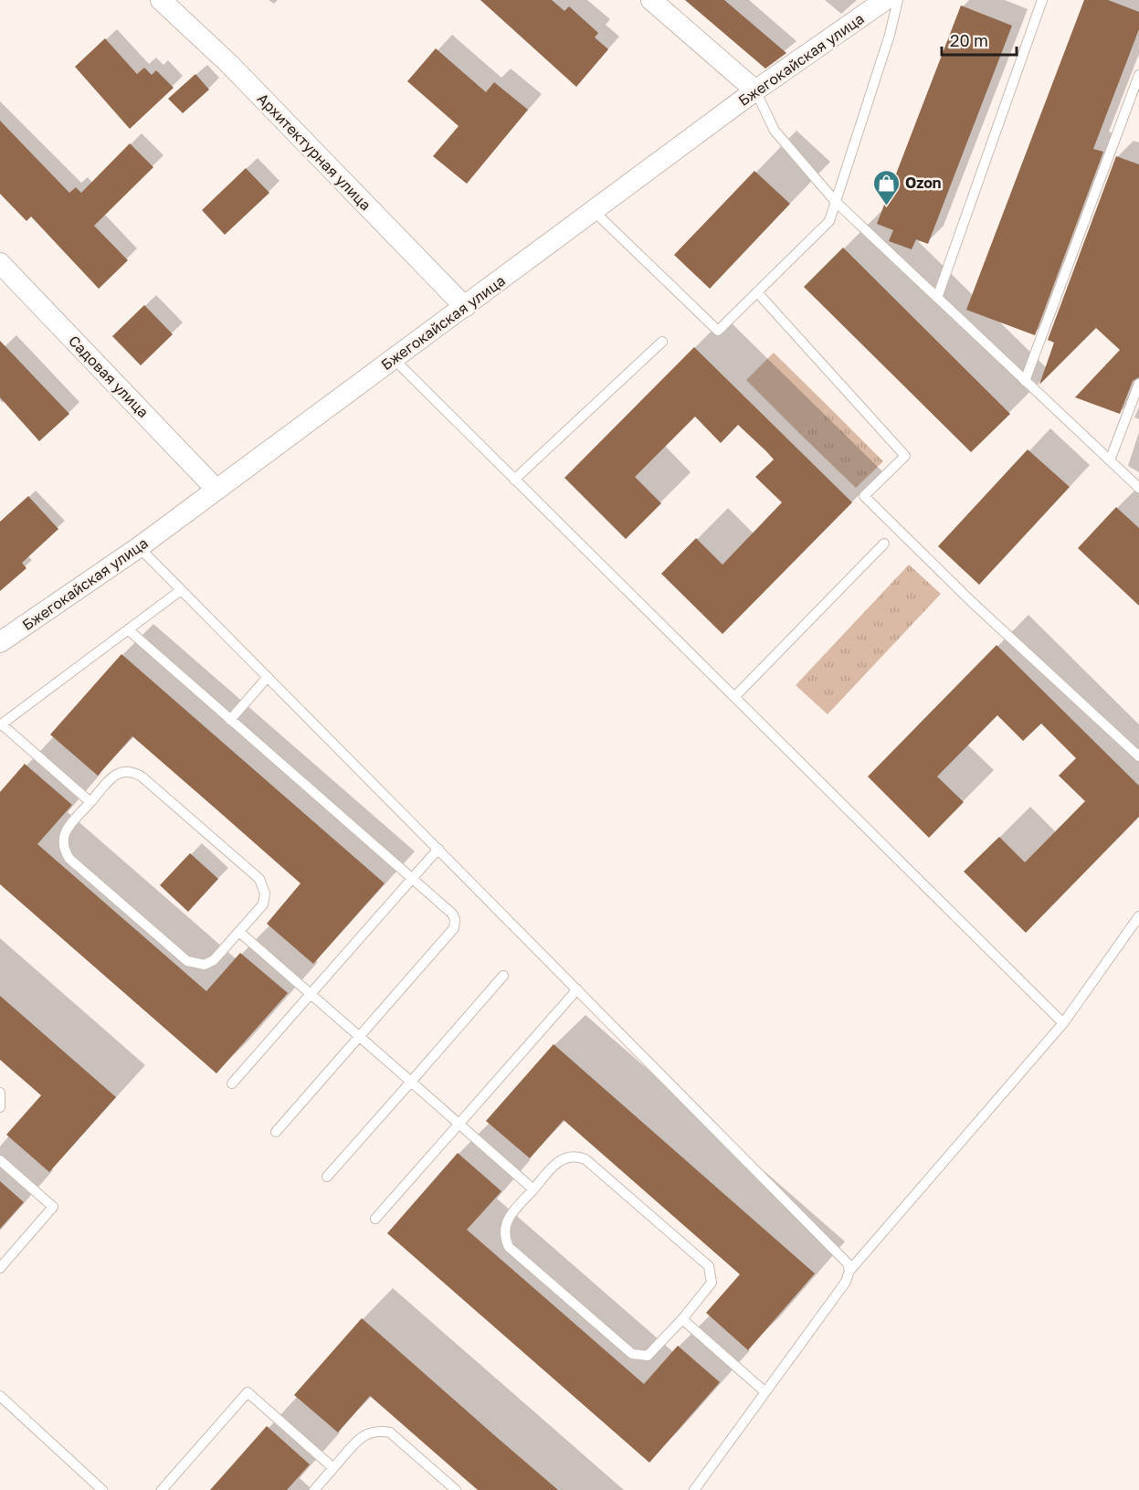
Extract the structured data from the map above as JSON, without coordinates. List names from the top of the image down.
{
  "streets": {
    "street": ["Бжегокайская улица", "Архитектурная улица", "Садовая улица"]
  },
  "crossings": [
    ["Бжегокайская улица", "Архитектурная улица"],
    ["Бжегокайская улица", "Садовая улица"]
  ],
  "places": {
    "shop": ["Ozon"]
  },
  "scale_bar": "20 m"
}
